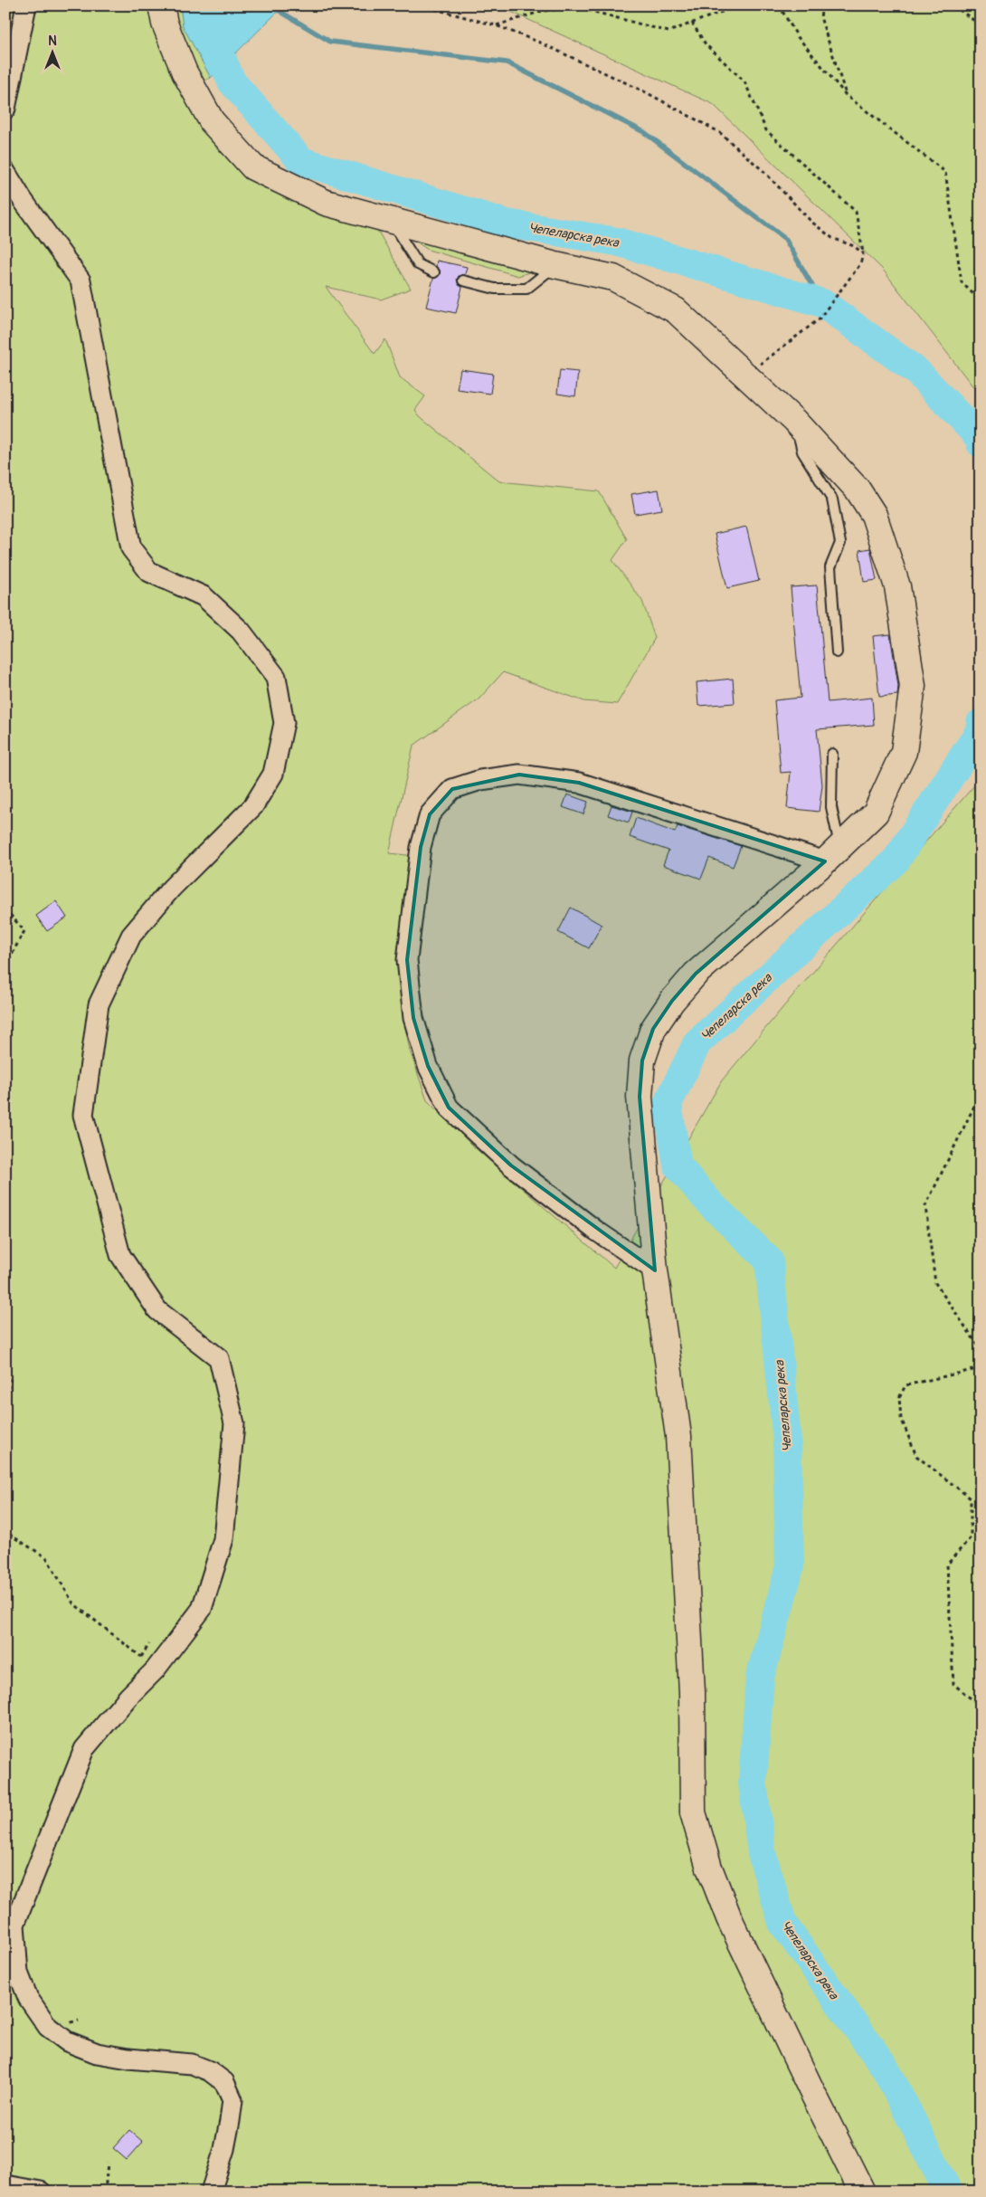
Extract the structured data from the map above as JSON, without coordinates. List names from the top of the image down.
{
  "water": ["Чепеларска река"],
  "north": "top"
}
